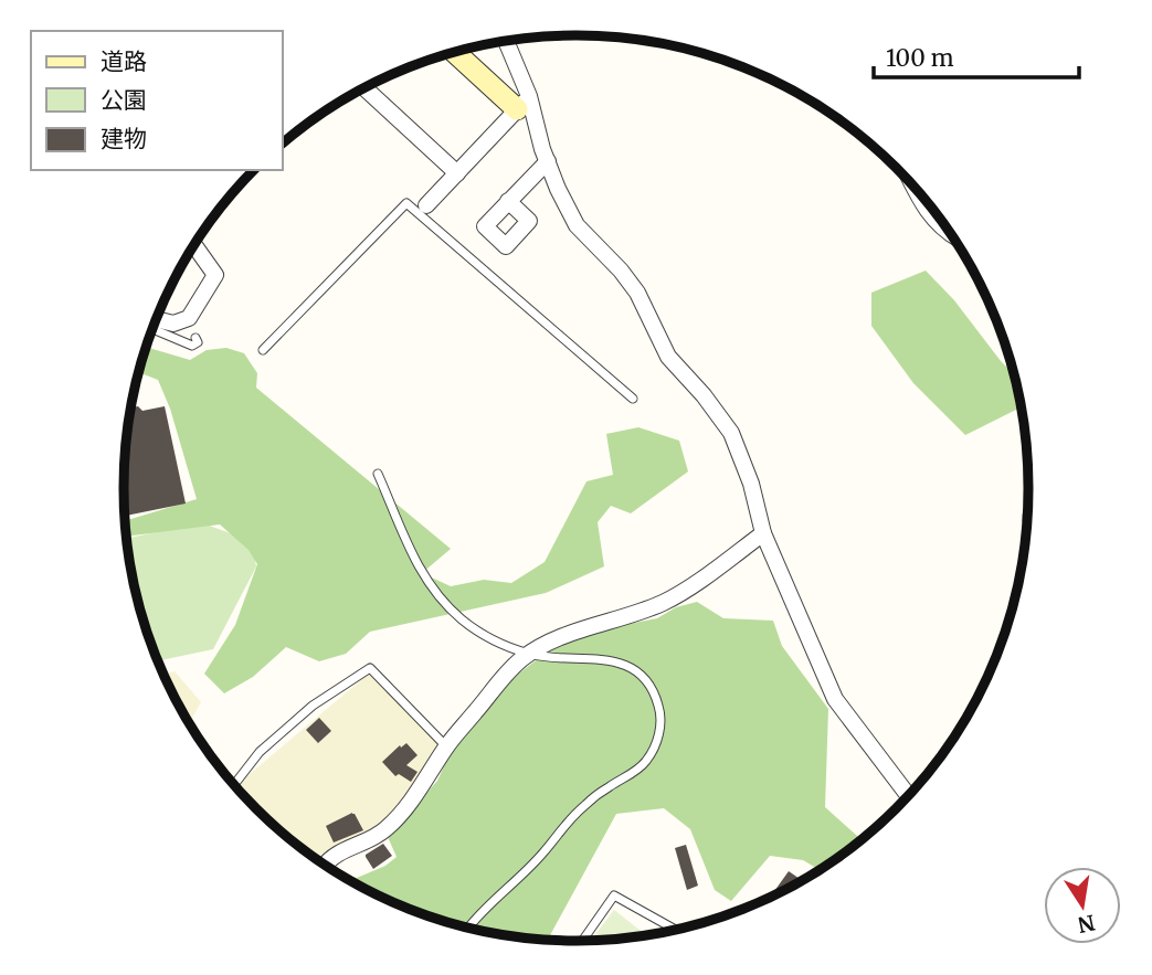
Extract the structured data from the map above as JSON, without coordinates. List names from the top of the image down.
{
  "legend": ["道路", "公園", "建物"],
  "scale_bar": "100 m",
  "north": "bottom"
}
